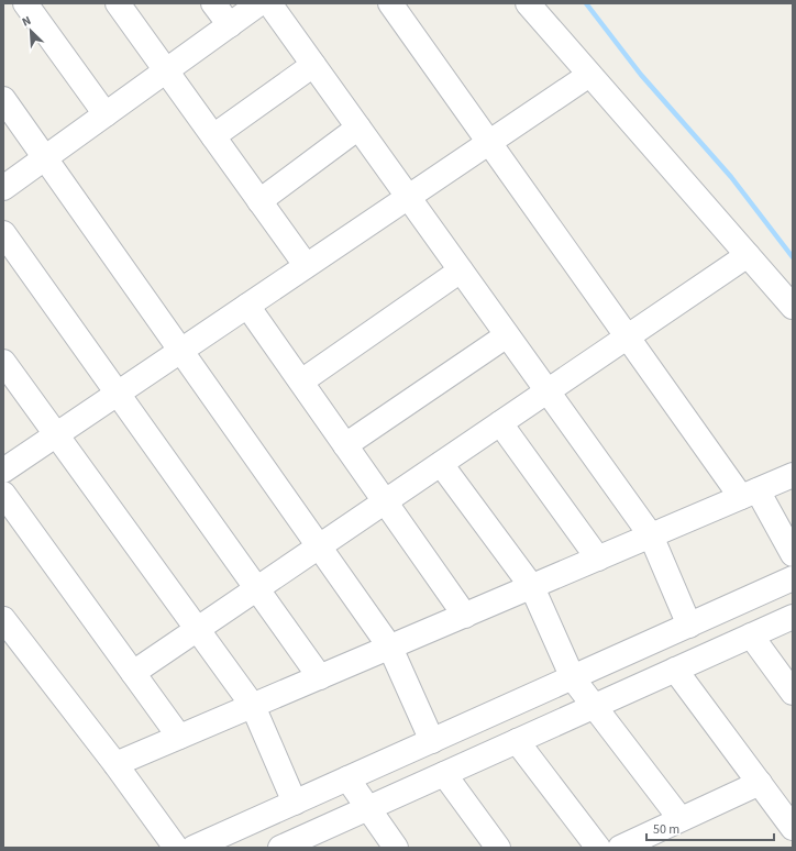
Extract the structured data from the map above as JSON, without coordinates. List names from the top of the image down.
{
  "scale_bar": "50 m",
  "north": "top left"
}
